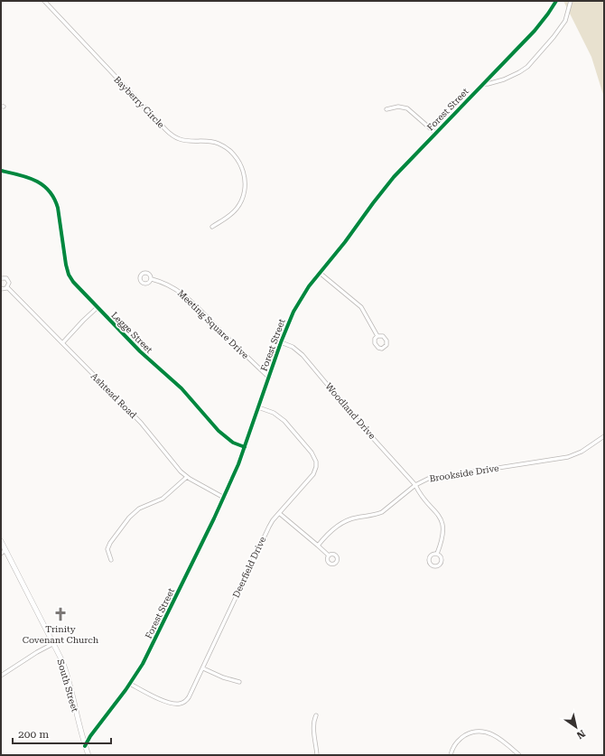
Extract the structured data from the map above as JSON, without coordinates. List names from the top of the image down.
{
  "streets": {
    "street": [
      "Bayberry Circle",
      "Forest Street",
      "Meeting Square Drive",
      "Legge Street",
      "Ashtead Road",
      "Woodland Drive",
      "Brookside Drive",
      "Deerfield Drive",
      "South Street"
    ]
  },
  "crossings": [
    ["Forest Street", "Meeting Square Drive"],
    ["Forest Street", "Legge Street"],
    ["Forest Street", "Ashtead Road"],
    ["Forest Street", "Woodland Drive"],
    ["Forest Street", "Deerfield Drive"],
    ["Forest Street", "South Street"],
    ["Woodland Drive", "Brookside Drive"]
  ],
  "places": {
    "church": ["Trinity Covenant Church"]
  },
  "scale_bar": "200 m",
  "north": "bottom right"
}
